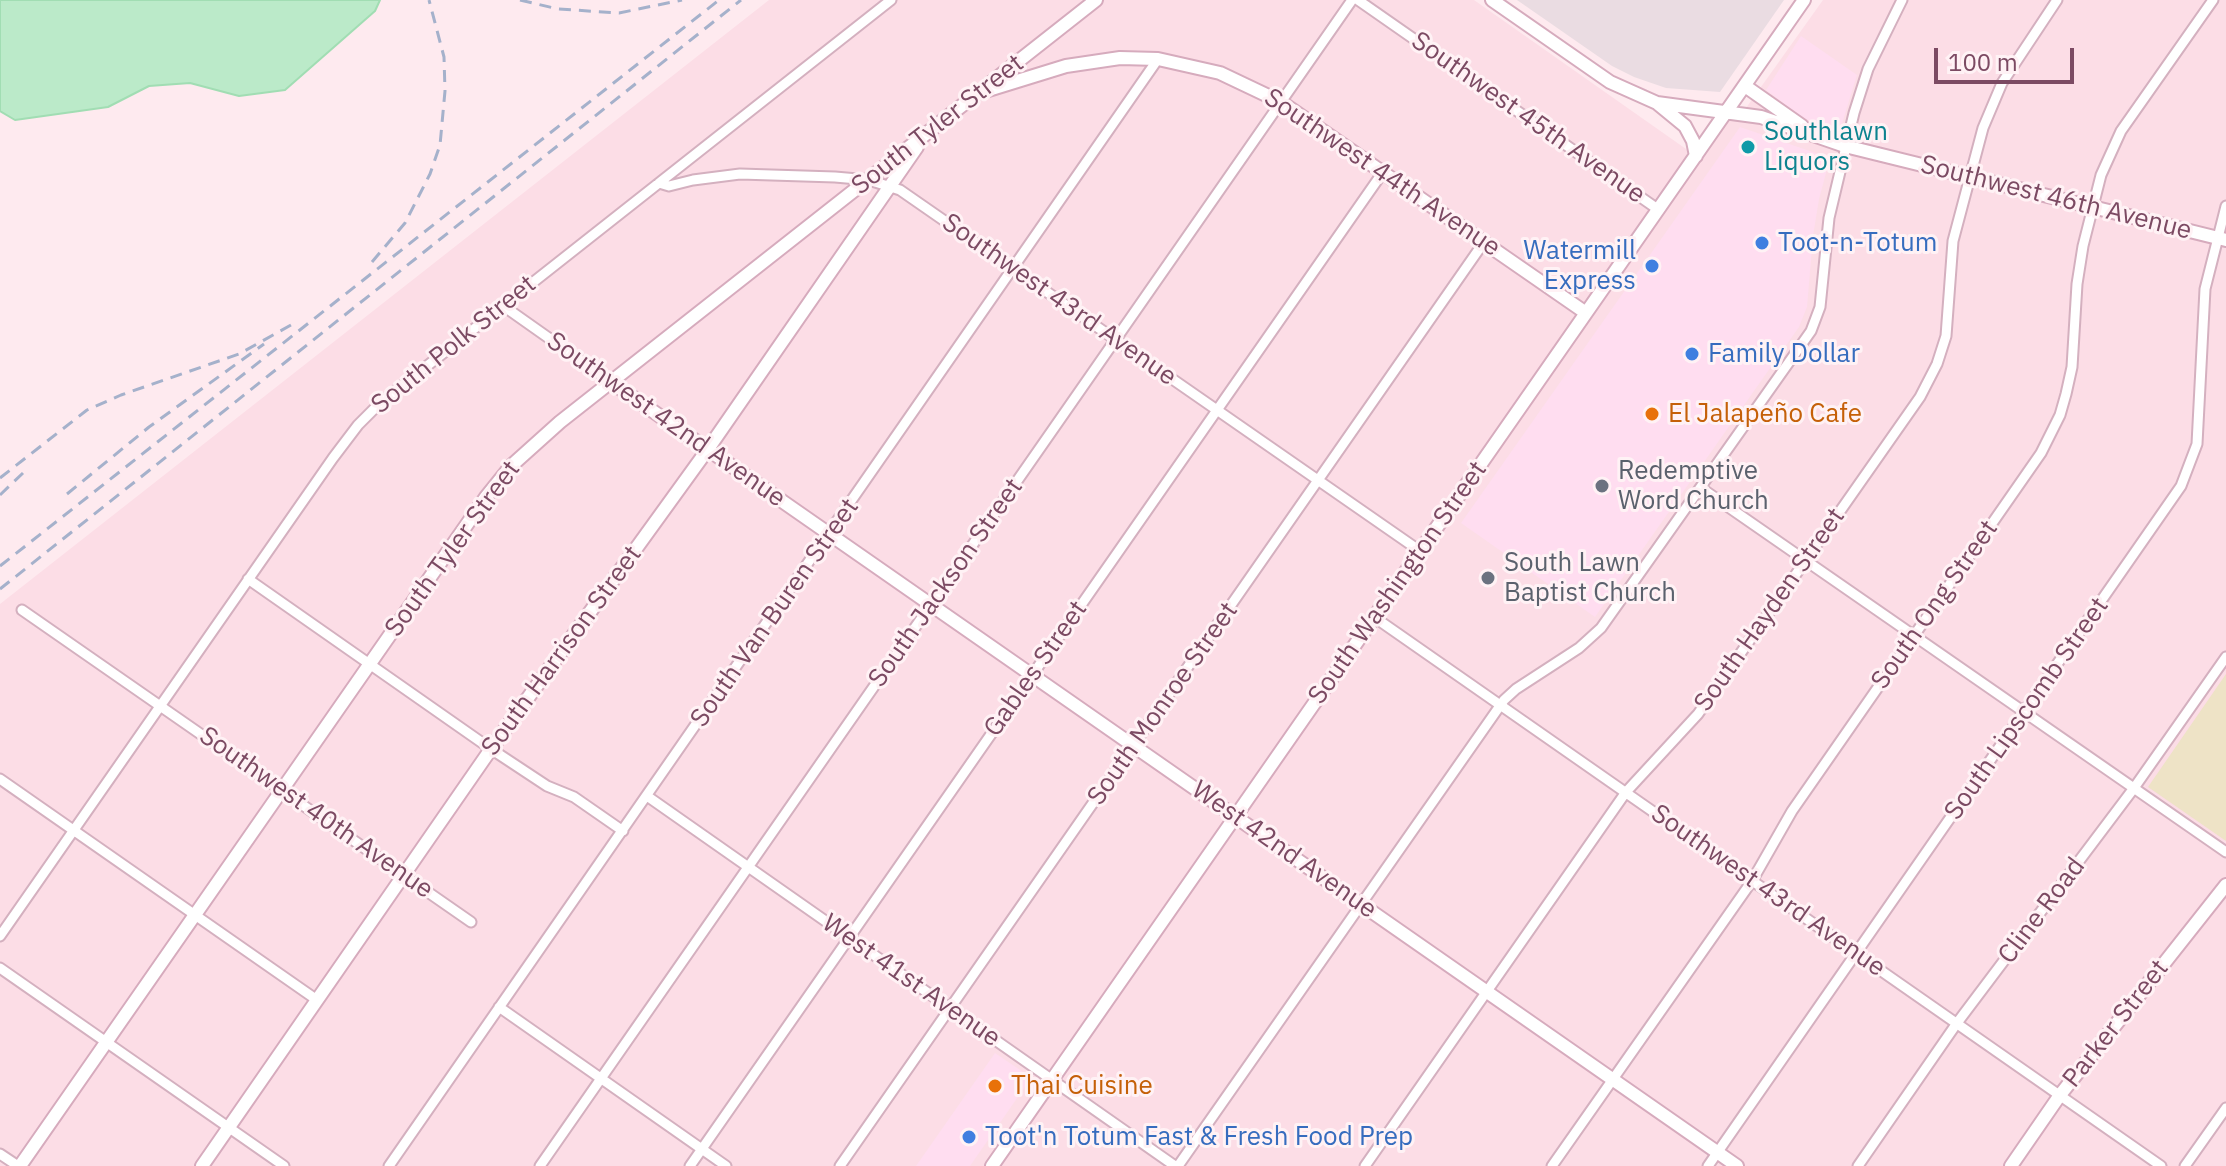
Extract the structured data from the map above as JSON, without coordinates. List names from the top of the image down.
{
  "streets": {
    "main road": [
      "South Tyler Street",
      "Southwest 44th Avenue",
      "Southwest 46th Avenue",
      "Southwest 42nd Avenue",
      "South Washington Street",
      "South Harrison Street",
      "West 42nd Avenue",
      "Parker Street"
    ],
    "street": [
      "Southwest 45th Avenue",
      "Southwest 43rd Avenue",
      "South Polk Street",
      "South Jackson Street",
      "South Ong Street",
      "South Hayden Street",
      "South Van Buren Street",
      "Gables Street",
      "South Monroe Street",
      "South Lipscomb Street",
      "Southwest 40th Avenue",
      "Cline Road",
      "West 41st Avenue"
    ]
  },
  "crossings": [
    ["Southwest 45th Avenue", "South Washington Street"],
    ["South Tyler Street", "Southwest 44th Avenue"],
    ["South Tyler Street", "Southwest 43rd Avenue"],
    ["South Tyler Street", "Southwest 42nd Avenue"],
    ["South Tyler Street", "South Harrison Street"],
    ["South Tyler Street", "Southwest 40th Avenue"],
    ["Southwest 44th Avenue", "South Jackson Street"],
    ["Southwest 44th Avenue", "South Washington Street"],
    ["Southwest 44th Avenue", "South Van Buren Street"],
    ["Southwest 44th Avenue", "Gables Street"],
    ["Southwest 44th Avenue", "South Monroe Street"],
    ["Southwest 46th Avenue", "South Washington Street"],
    ["Southwest 46th Avenue", "South Ong Street"],
    ["Southwest 46th Avenue", "South Hayden Street"],
    ["Southwest 46th Avenue", "South Lipscomb Street"],
    ["Southwest 43rd Avenue", "South Polk Street"],
    ["Southwest 43rd Avenue", "South Jackson Street"],
    ["Southwest 43rd Avenue", "South Washington Street"],
    ["Southwest 43rd Avenue", "South Ong Street"],
    ["Southwest 43rd Avenue", "South Hayden Street"],
    ["Southwest 43rd Avenue", "South Van Buren Street"],
    ["Southwest 43rd Avenue", "South Harrison Street"],
    ["Southwest 43rd Avenue", "Gables Street"],
    ["Southwest 43rd Avenue", "South Monroe Street"],
    ["Southwest 43rd Avenue", "South Lipscomb Street"],
    ["Southwest 43rd Avenue", "Cline Road"],
    ["Southwest 43rd Avenue", "Parker Street"],
    ["South Polk Street", "Southwest 42nd Avenue"],
    ["South Polk Street", "Southwest 40th Avenue"],
    ["Southwest 42nd Avenue", "South Van Buren Street"],
    ["Southwest 42nd Avenue", "South Harrison Street"],
    ["Southwest 42nd Avenue", "West 42nd Avenue"],
    ["South Jackson Street", "West 42nd Avenue"],
    ["South Jackson Street", "West 41st Avenue"],
    ["South Washington Street", "West 42nd Avenue"],
    ["South Washington Street", "West 41st Avenue"],
    ["South Ong Street", "West 42nd Avenue"],
    ["South Hayden Street", "West 42nd Avenue"],
    ["South Van Buren Street", "West 42nd Avenue"],
    ["South Van Buren Street", "West 41st Avenue"],
    ["South Harrison Street", "Southwest 40th Avenue"],
    ["Gables Street", "West 42nd Avenue"],
    ["Gables Street", "West 41st Avenue"],
    ["South Monroe Street", "West 42nd Avenue"],
    ["South Monroe Street", "West 41st Avenue"],
    ["South Lipscomb Street", "West 42nd Avenue"]
  ],
  "places": [
    "Southlawn Liquors",
    "Toot-n-Totum",
    "Watermill Express",
    "Family Dollar",
    "El Jalapeño Cafe",
    "Redemptive Word Church",
    "South Lawn Baptist Church",
    "Thai Cuisine",
    "Toot'n Totum Fast & Fresh Food Prep"
  ],
  "scale_bar": "100 m"
}
